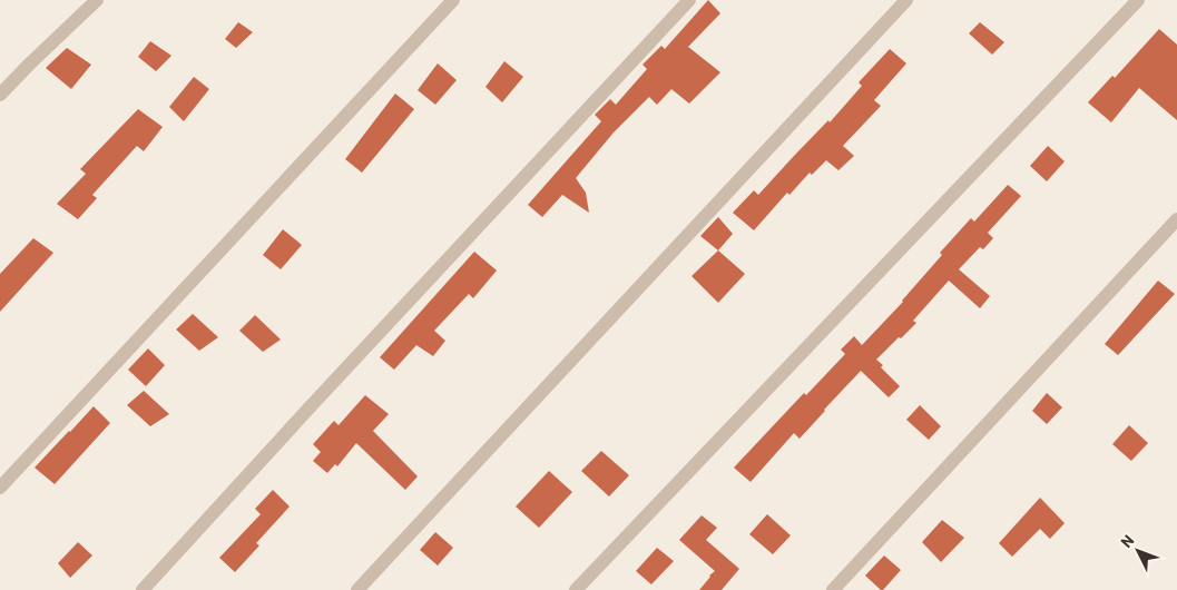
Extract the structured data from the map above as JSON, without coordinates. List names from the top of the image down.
{
  "north": "top left"
}
